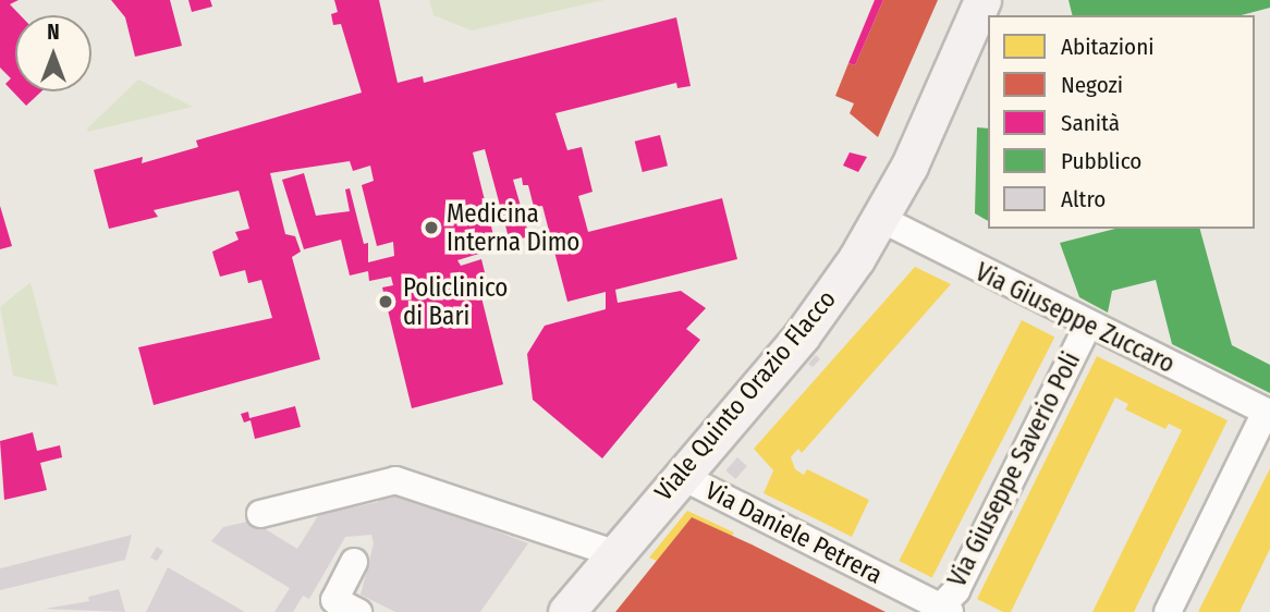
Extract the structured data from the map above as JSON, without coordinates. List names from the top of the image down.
{
  "streets": {
    "street": [
      "Via Giuseppe Zuccaro",
      "Viale Quinto Orazio Flacco",
      "Via Giuseppe Saverio Poli",
      "Via Daniele Petrera"
    ]
  },
  "crossings": [
    ["Via Giuseppe Zuccaro", "Viale Quinto Orazio Flacco"],
    ["Via Giuseppe Zuccaro", "Via Giuseppe Saverio Poli"],
    ["Viale Quinto Orazio Flacco", "Via Daniele Petrera"],
    ["Via Giuseppe Saverio Poli", "Via Daniele Petrera"]
  ],
  "places": ["Medicina Interna Dimo", "Policlinico di Bari"],
  "legend": [
    "Abitazioni",
    "Negozi",
    "Sanità",
    "Pubblico",
    "Altro"
  ],
  "north": "top"
}
